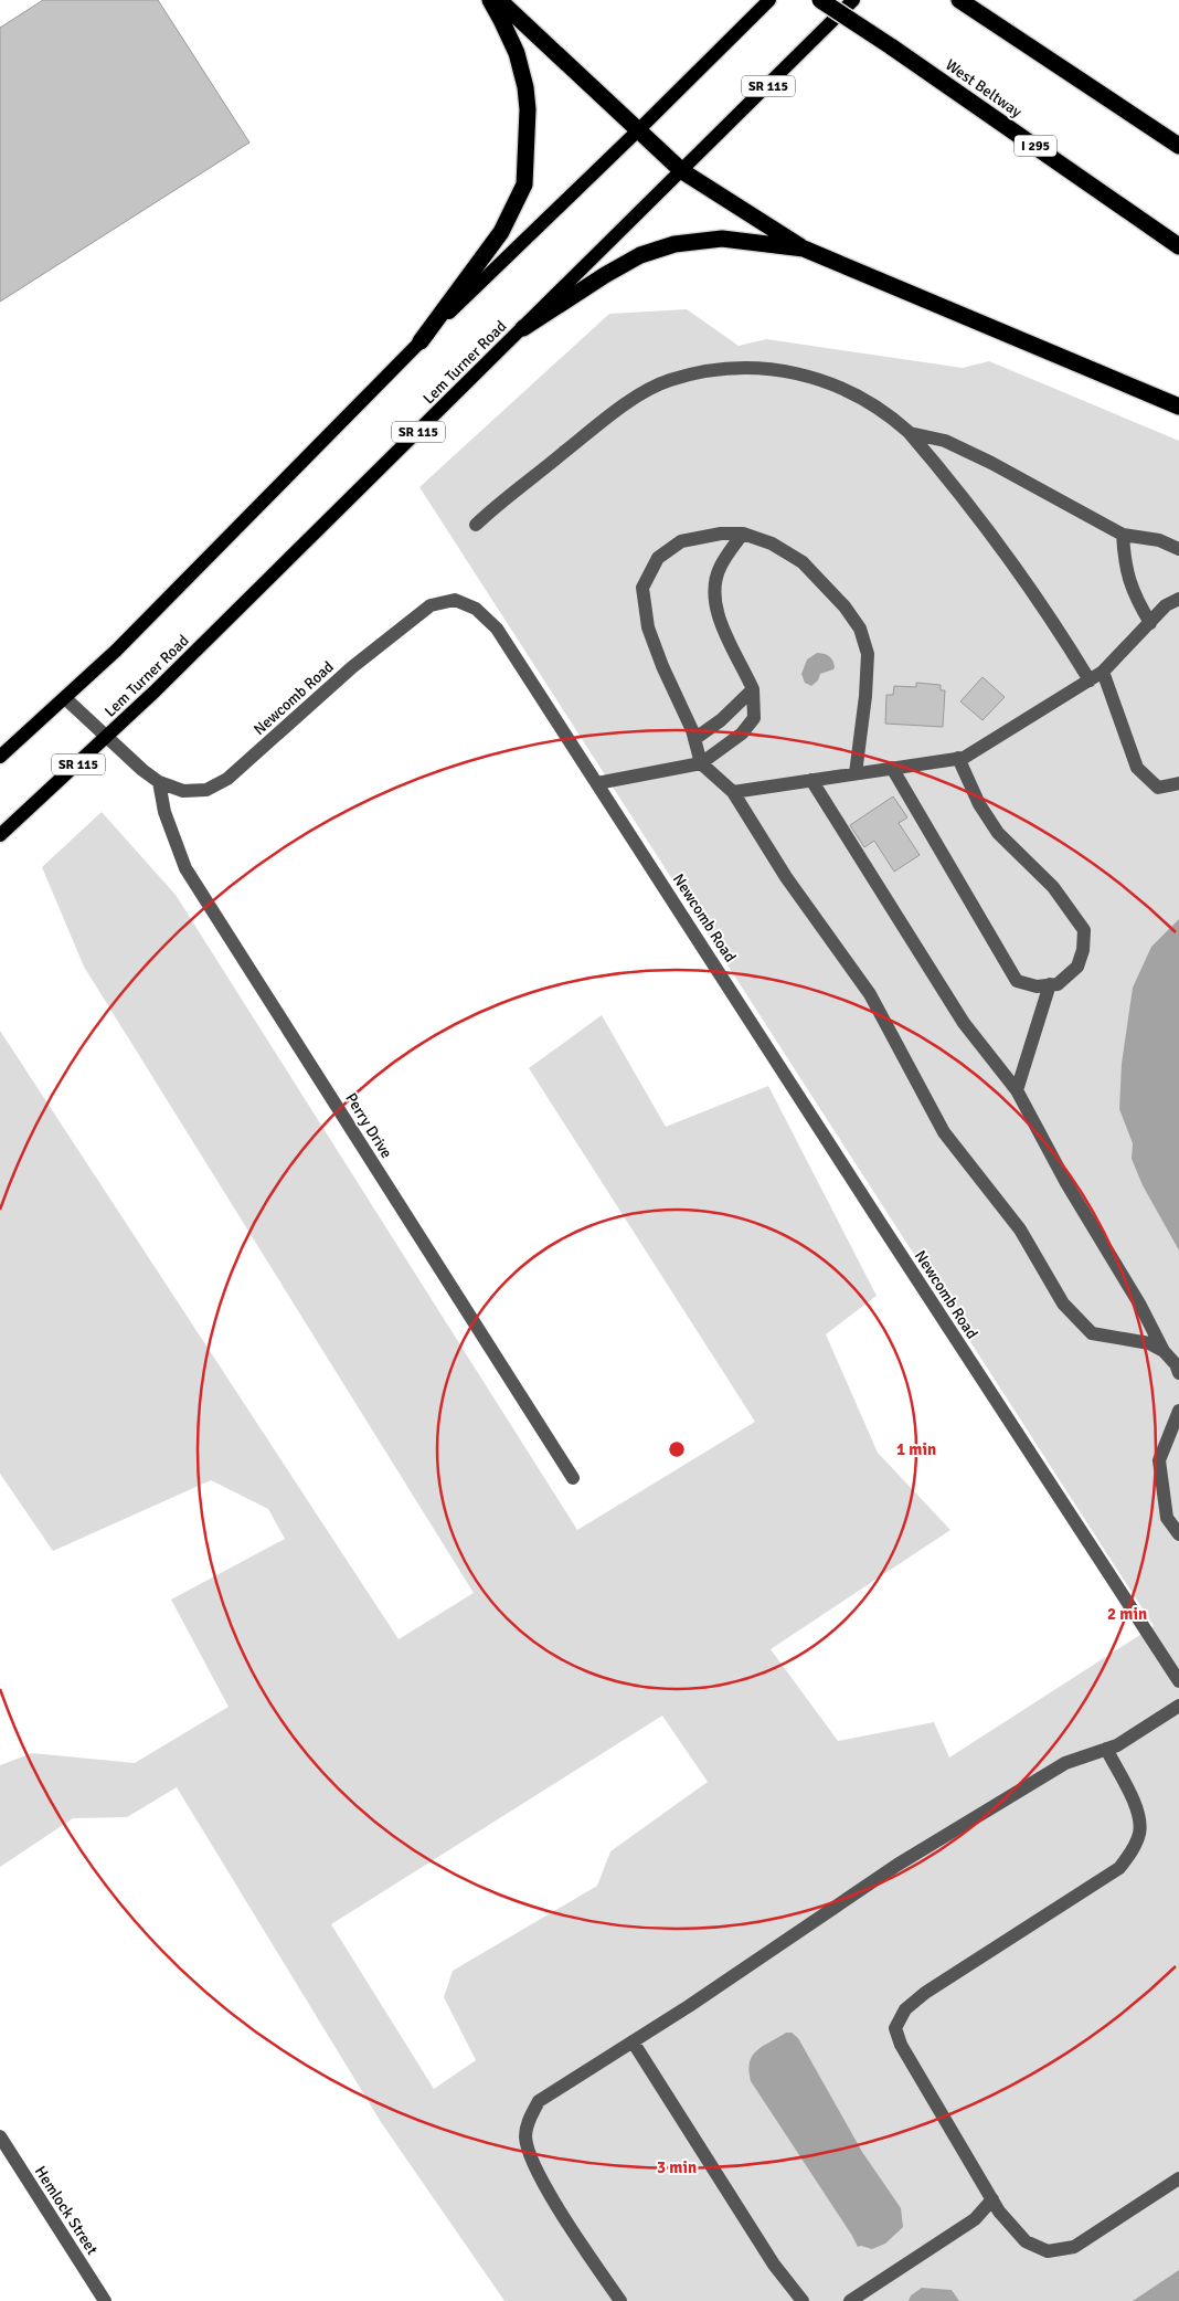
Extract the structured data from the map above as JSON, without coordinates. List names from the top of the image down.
{
  "streets": {
    "highway": ["West Beltway", "I 295"],
    "main road": ["SR 115", "Lem Turner Road"],
    "street": ["Newcomb Road", "Perry Drive", "Hemlock Street"]
  },
  "crossings": [
    ["Lem Turner Road", "Newcomb Road"],
    ["Newcomb Road", "Perry Drive"]
  ],
  "rings": ["1 min", "2 min", "3 min"]
}
